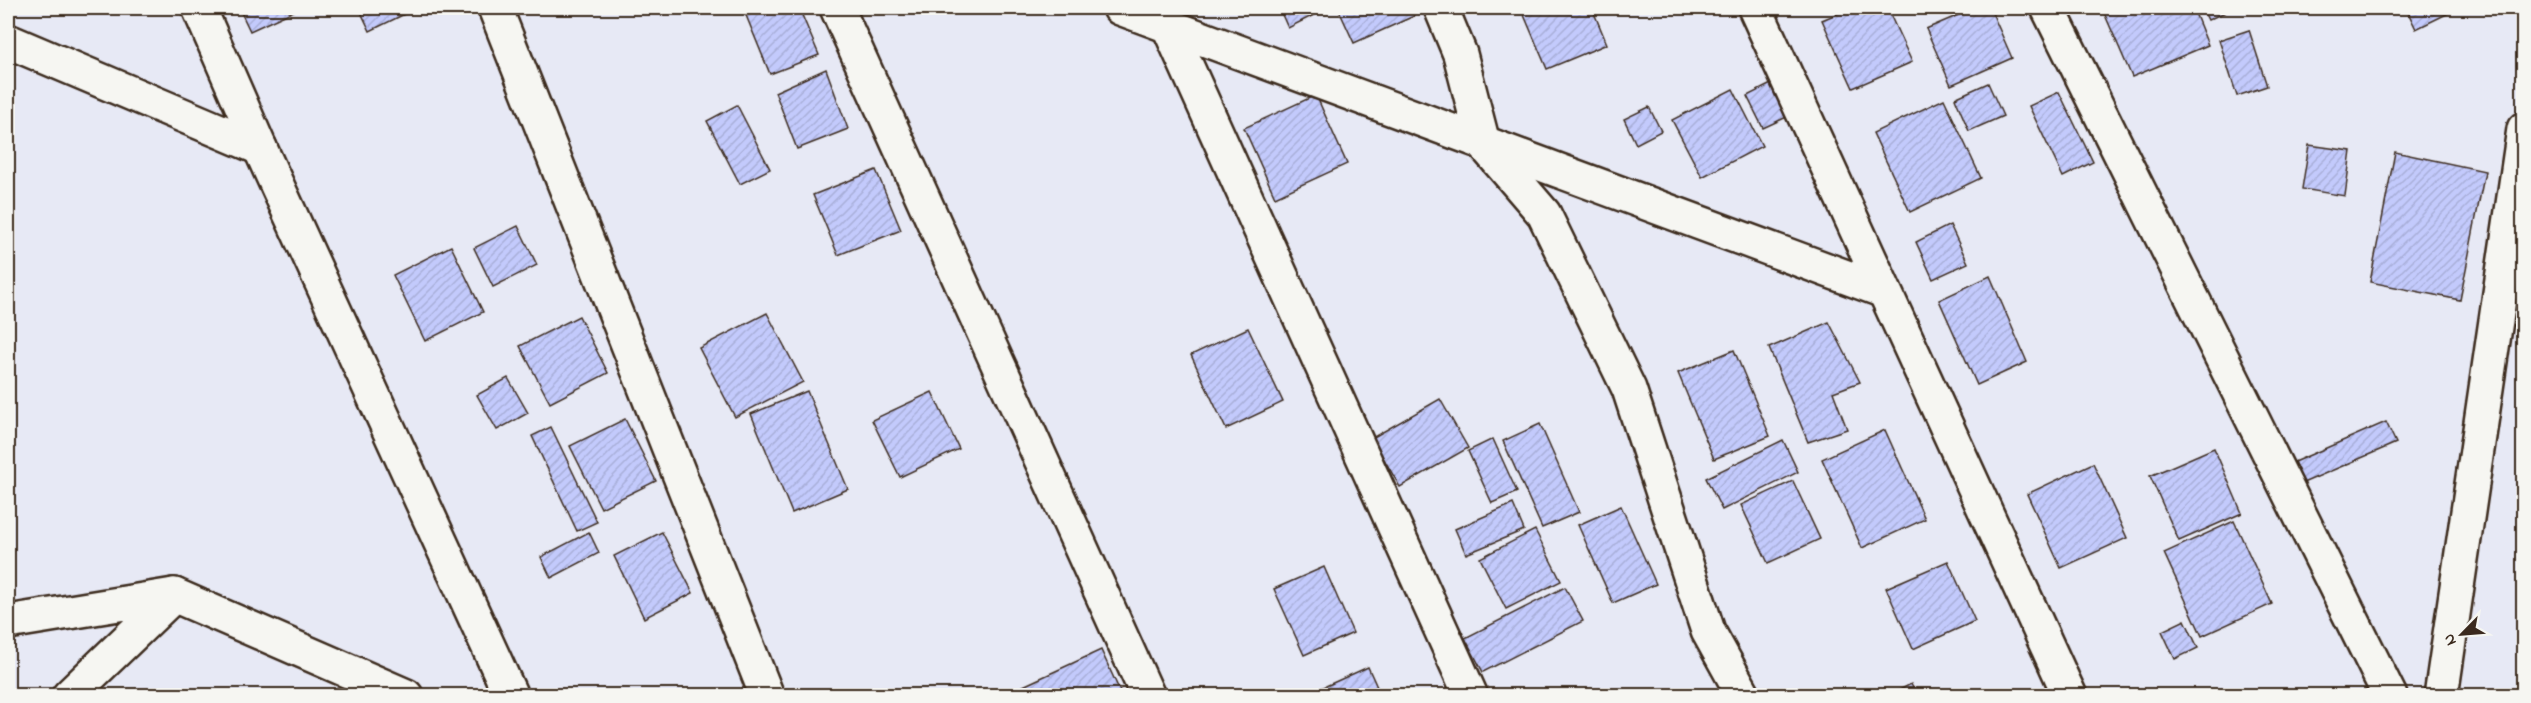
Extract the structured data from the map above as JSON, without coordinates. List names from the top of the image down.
{
  "north": "bottom left"
}
